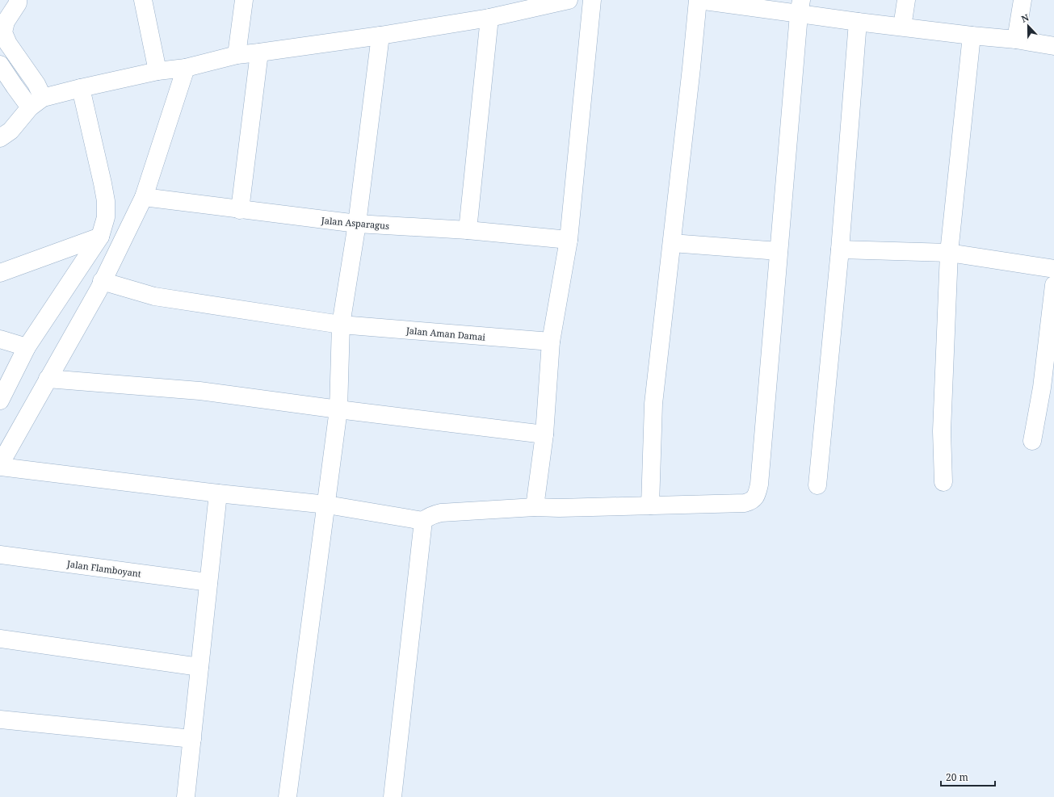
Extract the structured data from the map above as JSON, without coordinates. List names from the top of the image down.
{
  "streets": {
    "street": ["Jalan Asparagus", "Jalan Aman Damai", "Jalan Flamboyant"]
  },
  "scale_bar": "20 m",
  "north": "top"
}
